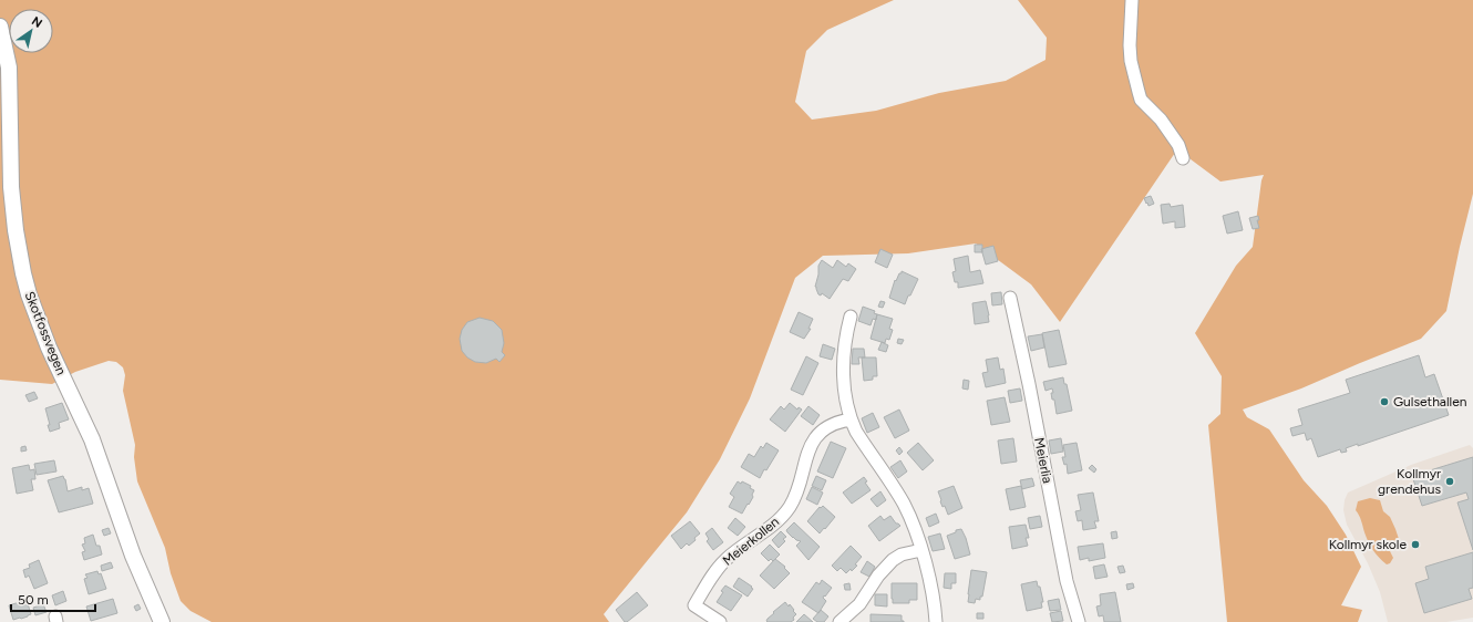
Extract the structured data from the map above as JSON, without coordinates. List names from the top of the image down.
{
  "streets": {
    "main road": ["Skotfossvegen"],
    "street": ["Meierlia", "Meierkollen"]
  },
  "places": ["Gulsethallen", "Kollmyr grendehus", "Kollmyr skole"],
  "scale_bar": "50 m",
  "north": "top right"
}
